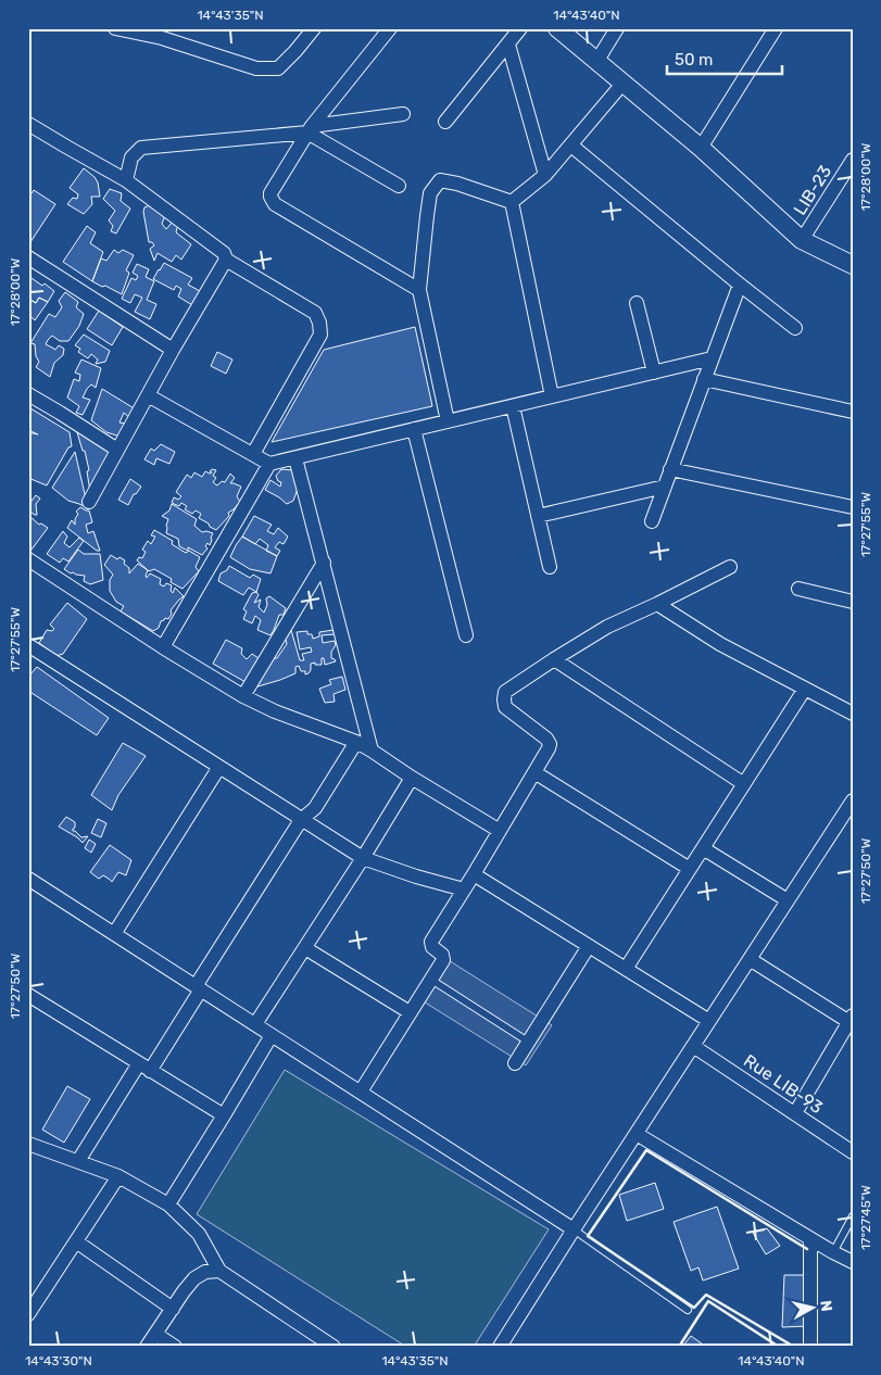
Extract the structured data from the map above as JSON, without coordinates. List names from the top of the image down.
{
  "streets": {
    "street": ["LIB-23", "Rue LIB-93"]
  },
  "scale_bar": "50 m",
  "north": "right",
  "coordinates": [
    "14°43'35\"N",
    "14°43'40\"N",
    "17°28'00\"W",
    "17°27'55\"W",
    "17°27'50\"W",
    "17°27'45\"W",
    "14°43'30\"N"
  ]
}
